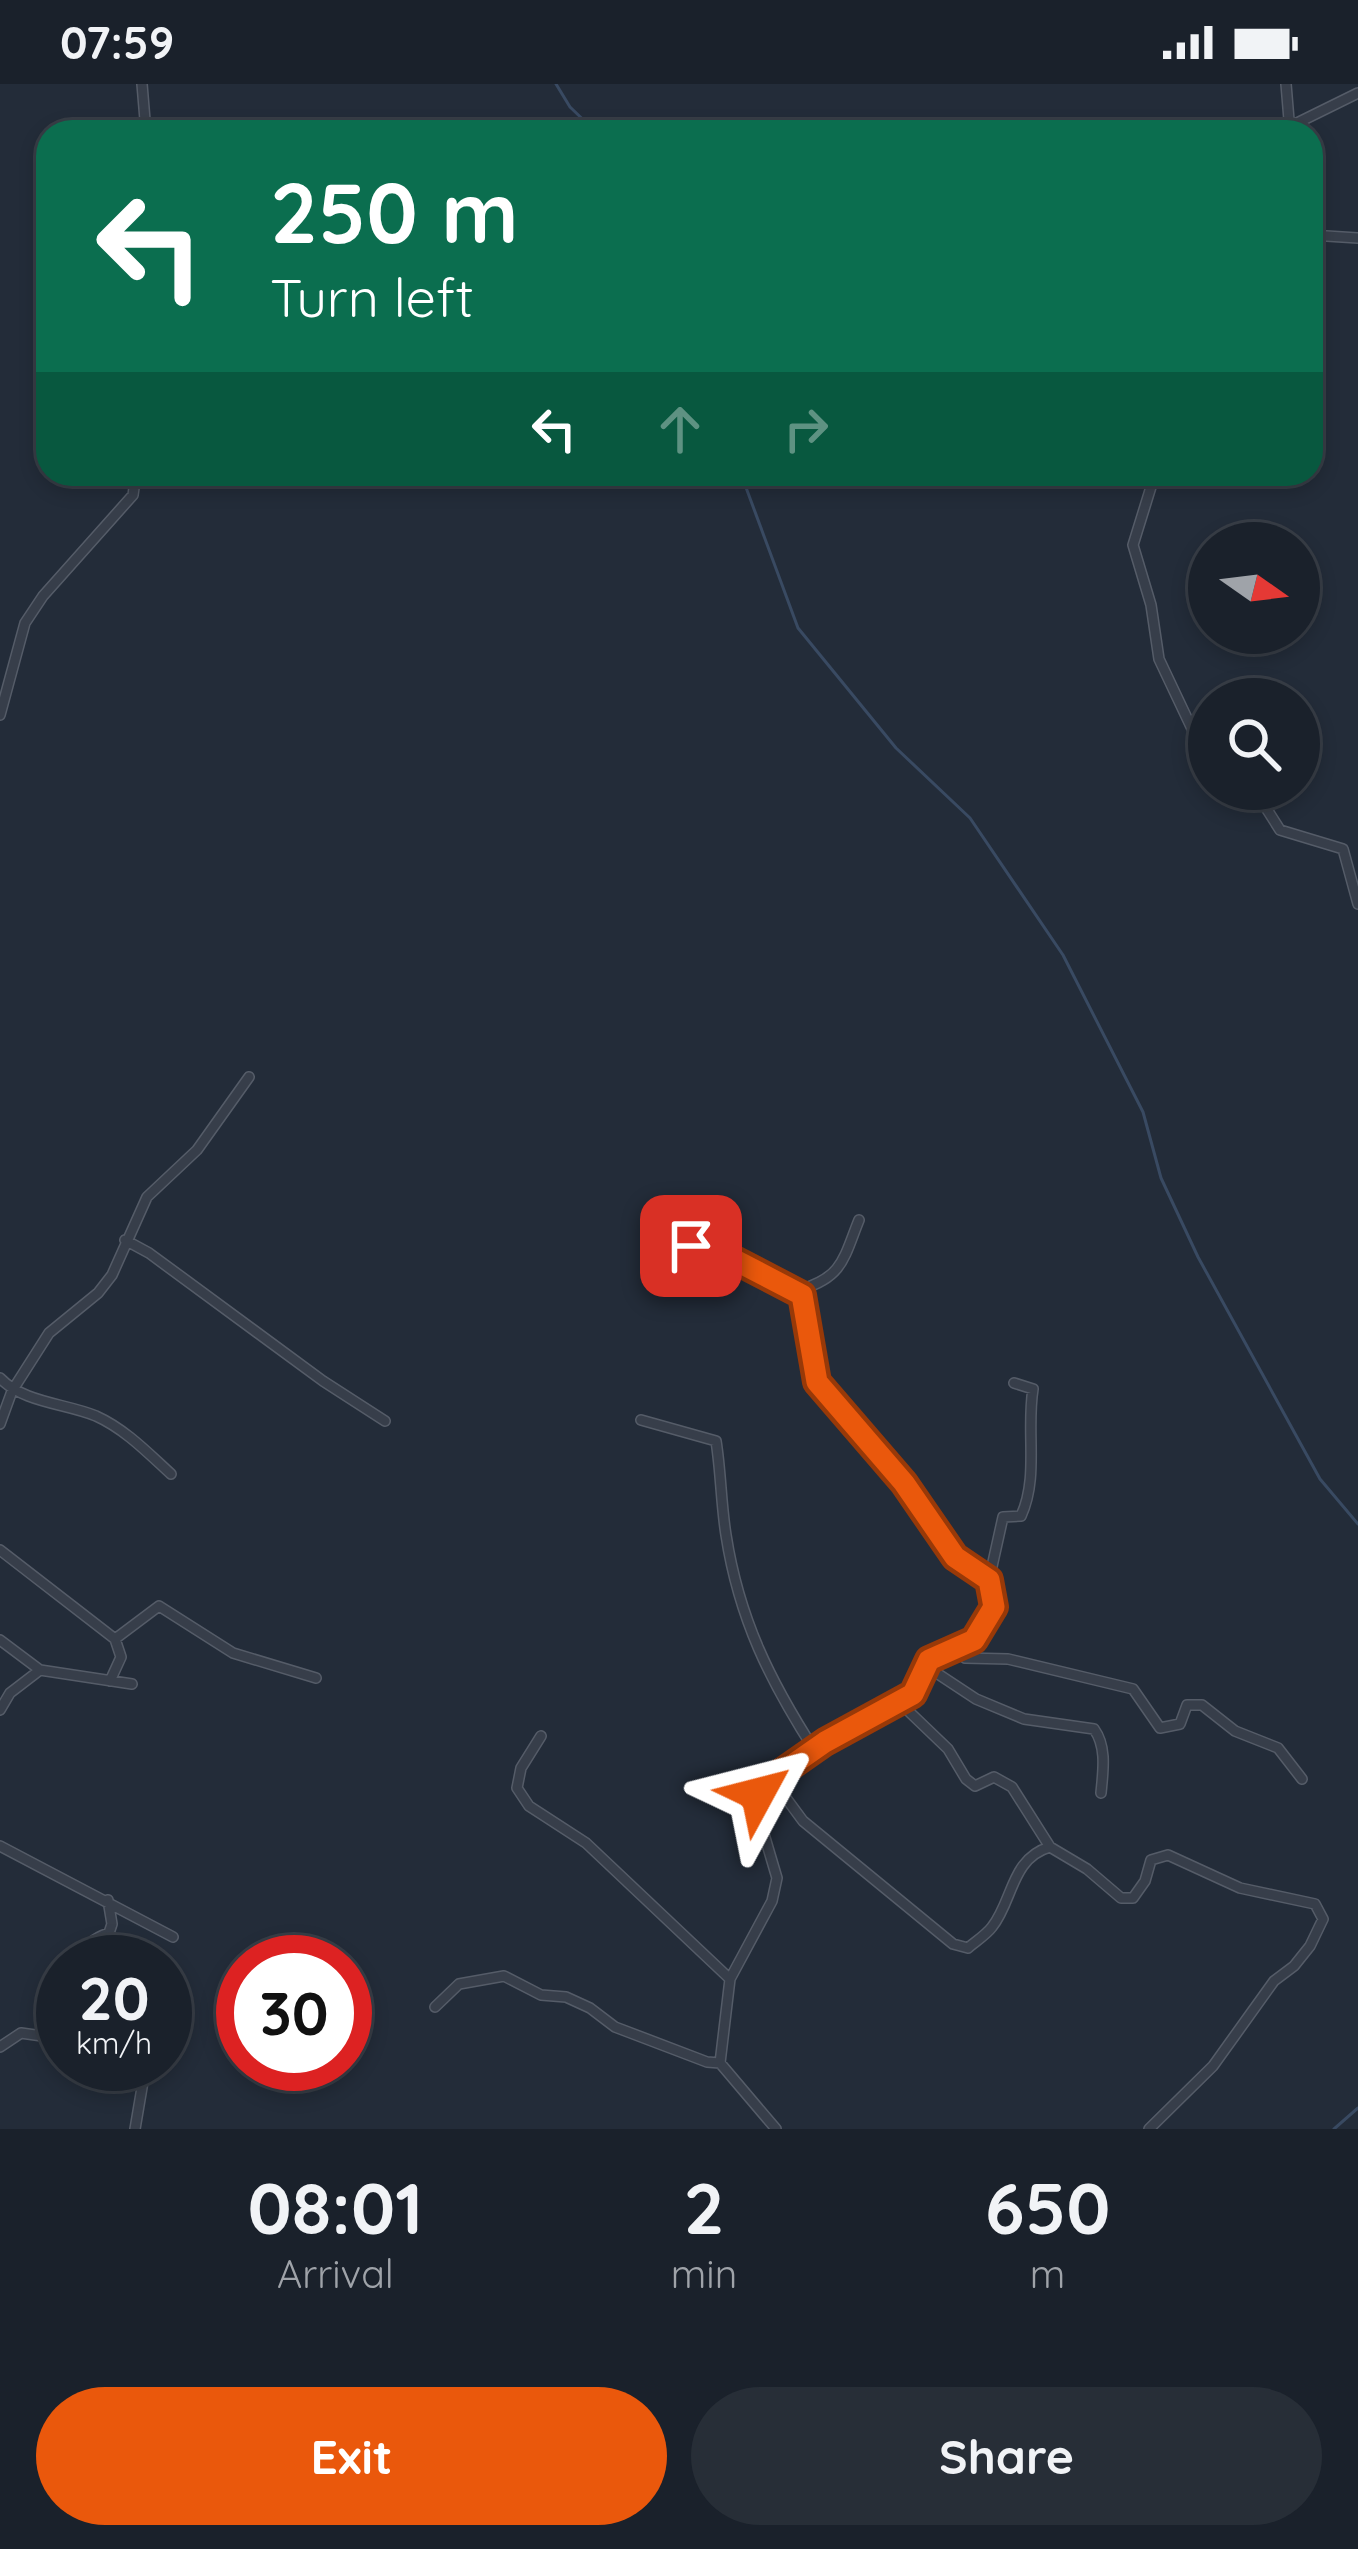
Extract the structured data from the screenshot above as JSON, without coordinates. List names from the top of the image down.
{
  "north": "right",
  "page": {
    "status": "07:59",
    "turn": ["250 m", "Turn left"],
    "speed": "20 km/h",
    "limit": "30",
    "eta": [
      "08:01",
      "Arrival",
      "2",
      "min",
      "650",
      "m"
    ],
    "buttons": ["Exit", "Share"]
  }
}
